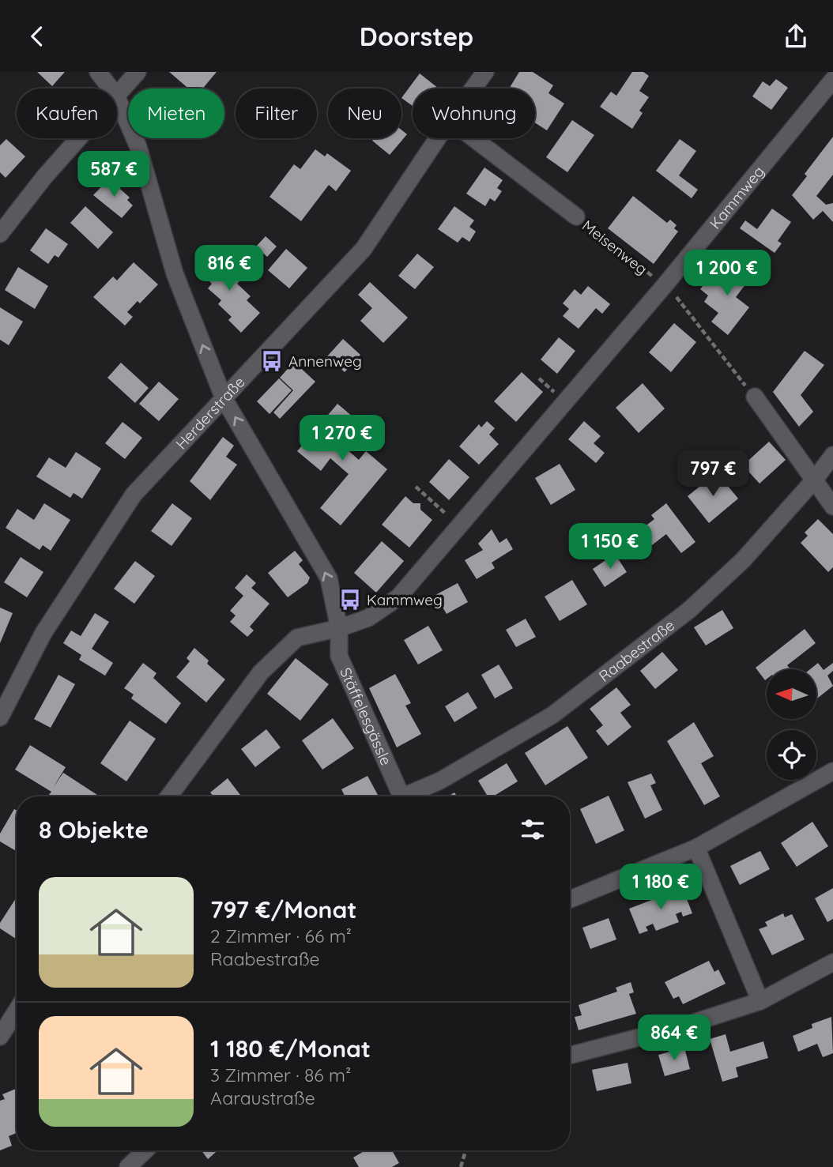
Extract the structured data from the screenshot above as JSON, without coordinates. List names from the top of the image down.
{
  "streets": {
    "street": [
      "Kammweg",
      "Meisenweg",
      "Herderstraße",
      "Raabestraße",
      "Stäffelesgässle"
    ]
  },
  "crossings": [
    ["Kammweg", "Meisenweg"],
    ["Kammweg", "Stäffelesgässle"]
  ],
  "places": {
    "bus stop": ["Annenweg", "Kammweg"]
  },
  "north": "left",
  "page": {
    "header": "Doorstep",
    "chip": [
      "Kaufen",
      "Mieten",
      "Filter",
      "Neu",
      "Wohnung"
    ],
    "price": [
      "587 €",
      "816 €",
      "1 200 €",
      "1 270 €",
      "797 €",
      "1 150 €",
      "1 180 €",
      "864 €"
    ],
    "heading": "8 Objekte",
    "list": [
      {
        "name": "797 €/Monat",
        "note": "2 Zimmer · 66 m² · Raabestraße"
      },
      {
        "name": "1 180 €/Monat",
        "note": "3 Zimmer · 86 m² · Aaraustraße"
      }
    ]
  }
}
